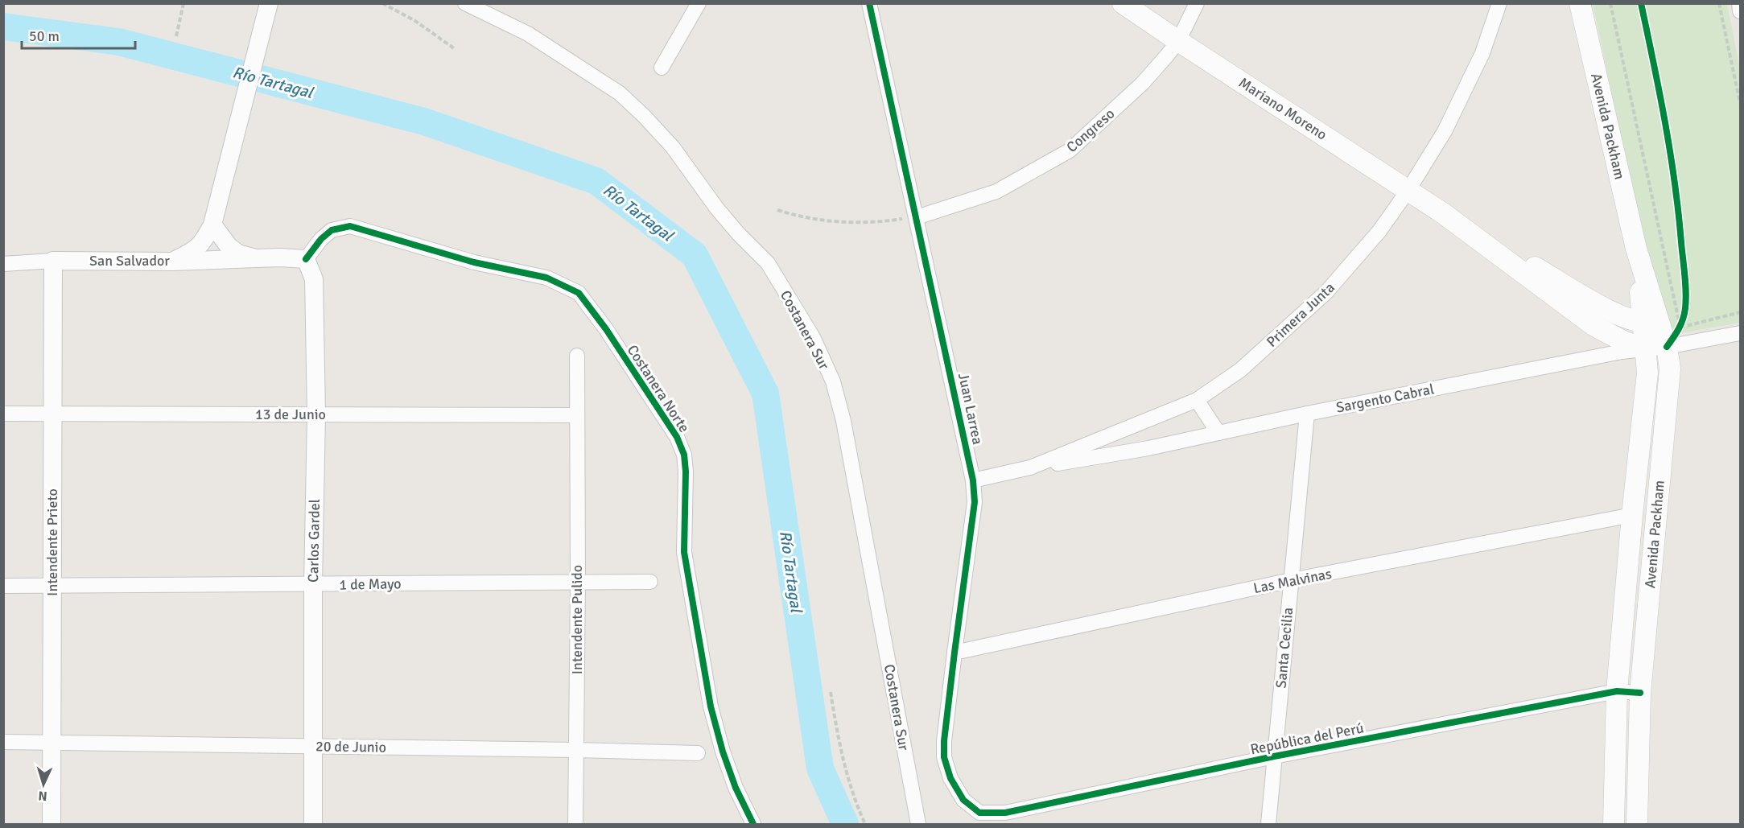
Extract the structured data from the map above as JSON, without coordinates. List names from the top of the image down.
{
  "streets": {
    "main road": ["Mariano Moreno", "Avenida Packham"],
    "street": [
      "Congreso",
      "San Salvador",
      "Primera Junta",
      "Costanera Sur",
      "Costanera Norte",
      "Sargento Cabral",
      "Juan Larrea",
      "13 de Junio",
      "Carlos Gardel",
      "Intendente Prieto",
      "Las Malvinas",
      "1 de Mayo",
      "Intendente Pulido",
      "Santa Cecilia",
      "República del Perú",
      "20 de Junio"
    ]
  },
  "crossings": [
    ["Mariano Moreno", "Avenida Packham"],
    ["Mariano Moreno", "Congreso"],
    ["Mariano Moreno", "Primera Junta"],
    ["Mariano Moreno", "Sargento Cabral"],
    ["Avenida Packham", "Sargento Cabral"],
    ["Avenida Packham", "Las Malvinas"],
    ["Avenida Packham", "República del Perú"],
    ["Congreso", "Juan Larrea"],
    ["San Salvador", "Costanera Norte"],
    ["San Salvador", "Carlos Gardel"],
    ["San Salvador", "Intendente Prieto"],
    ["Primera Junta", "Sargento Cabral"],
    ["Primera Junta", "Juan Larrea"],
    ["Costanera Norte", "Carlos Gardel"],
    ["Sargento Cabral", "Santa Cecilia"],
    ["Juan Larrea", "Las Malvinas"],
    ["Juan Larrea", "República del Perú"],
    ["13 de Junio", "Carlos Gardel"],
    ["13 de Junio", "Intendente Prieto"],
    ["13 de Junio", "Intendente Pulido"],
    ["Carlos Gardel", "1 de Mayo"],
    ["Carlos Gardel", "20 de Junio"],
    ["Intendente Prieto", "1 de Mayo"],
    ["Intendente Prieto", "20 de Junio"],
    ["Las Malvinas", "Santa Cecilia"],
    ["1 de Mayo", "Intendente Pulido"],
    ["Intendente Pulido", "20 de Junio"],
    ["Santa Cecilia", "República del Perú"]
  ],
  "water": ["Río Tartagal"],
  "scale_bar": "50 m",
  "north": "bottom"
}
